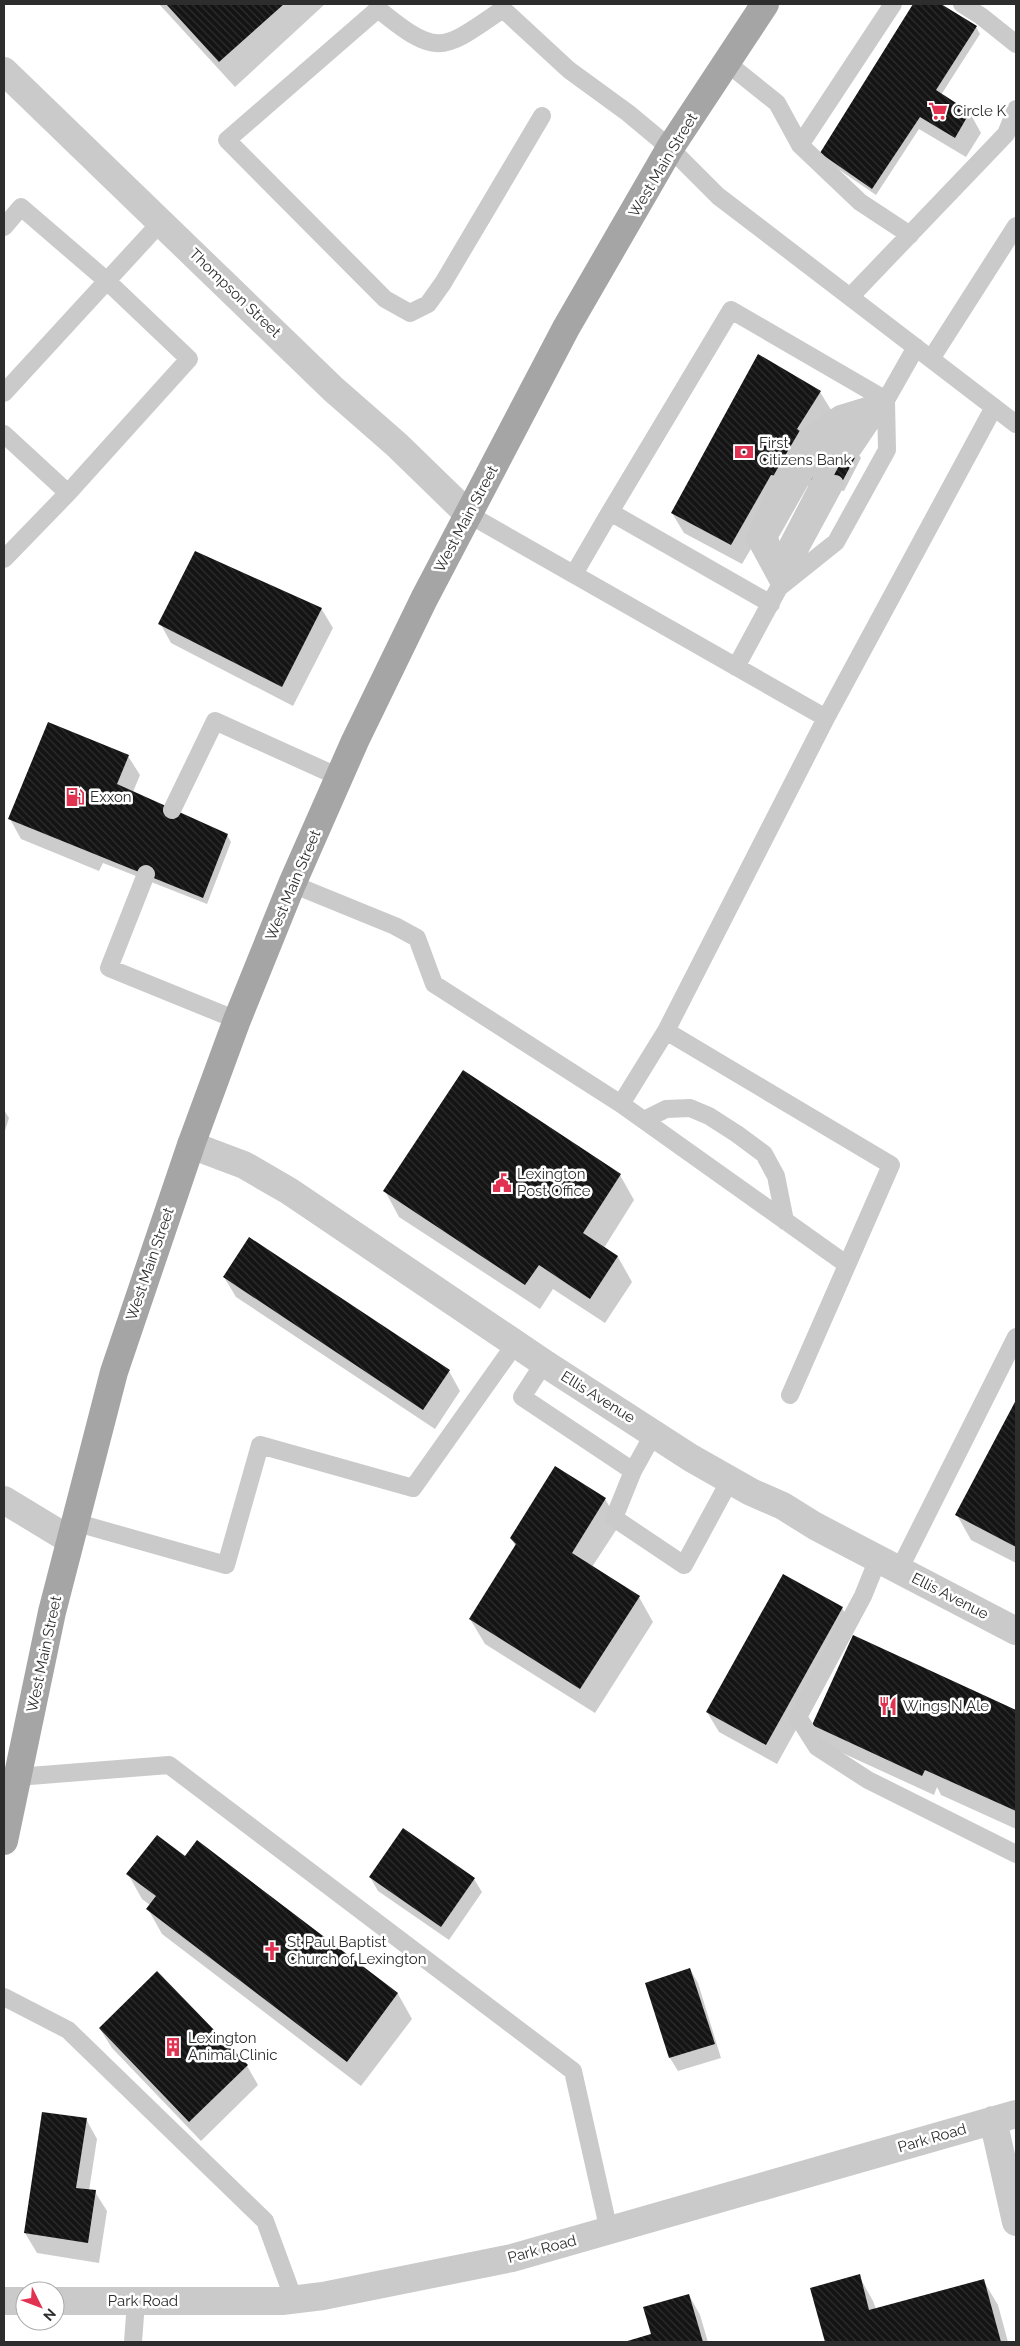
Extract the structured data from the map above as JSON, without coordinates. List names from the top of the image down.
{
  "streets": {
    "main road": ["West Main Street"],
    "street": ["Thompson Street", "Ellis Avenue", "Park Road"]
  },
  "crossings": [
    ["West Main Street", "Thompson Street"],
    ["West Main Street", "Ellis Avenue"]
  ],
  "places": {
    "supermarket": ["Circle K"],
    "bank": ["First Citizens Bank"],
    "fuel station": ["Exxon"],
    "public building": ["Lexington Post Office"],
    "restaurant": ["Wings N Ale"],
    "church": ["St Paul Baptist Church of Lexington"],
    "building": ["Lexington Animal Clinic"]
  },
  "north": "bottom right"
}
